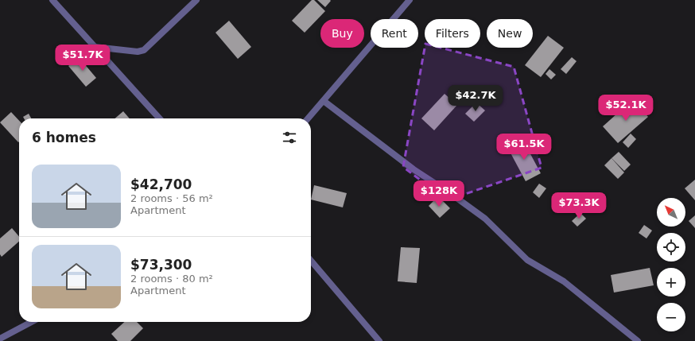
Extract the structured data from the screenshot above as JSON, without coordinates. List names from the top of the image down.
{
  "north": "top left",
  "page": {
    "chip": [
      "Buy",
      "Rent",
      "Filters",
      "New"
    ],
    "price": [
      "$51.7K",
      "$42.7K",
      "$52.1K",
      "$61.5K",
      "$128K",
      "$73.3K"
    ],
    "heading": "6 homes",
    "list": [
      {
        "name": "$42,700",
        "note": "2 rooms · 56 m² · Apartment"
      },
      {
        "name": "$73,300",
        "note": "2 rooms · 80 m² · Apartment"
      }
    ],
    "map_buttons": ["+", "−"]
  }
}
